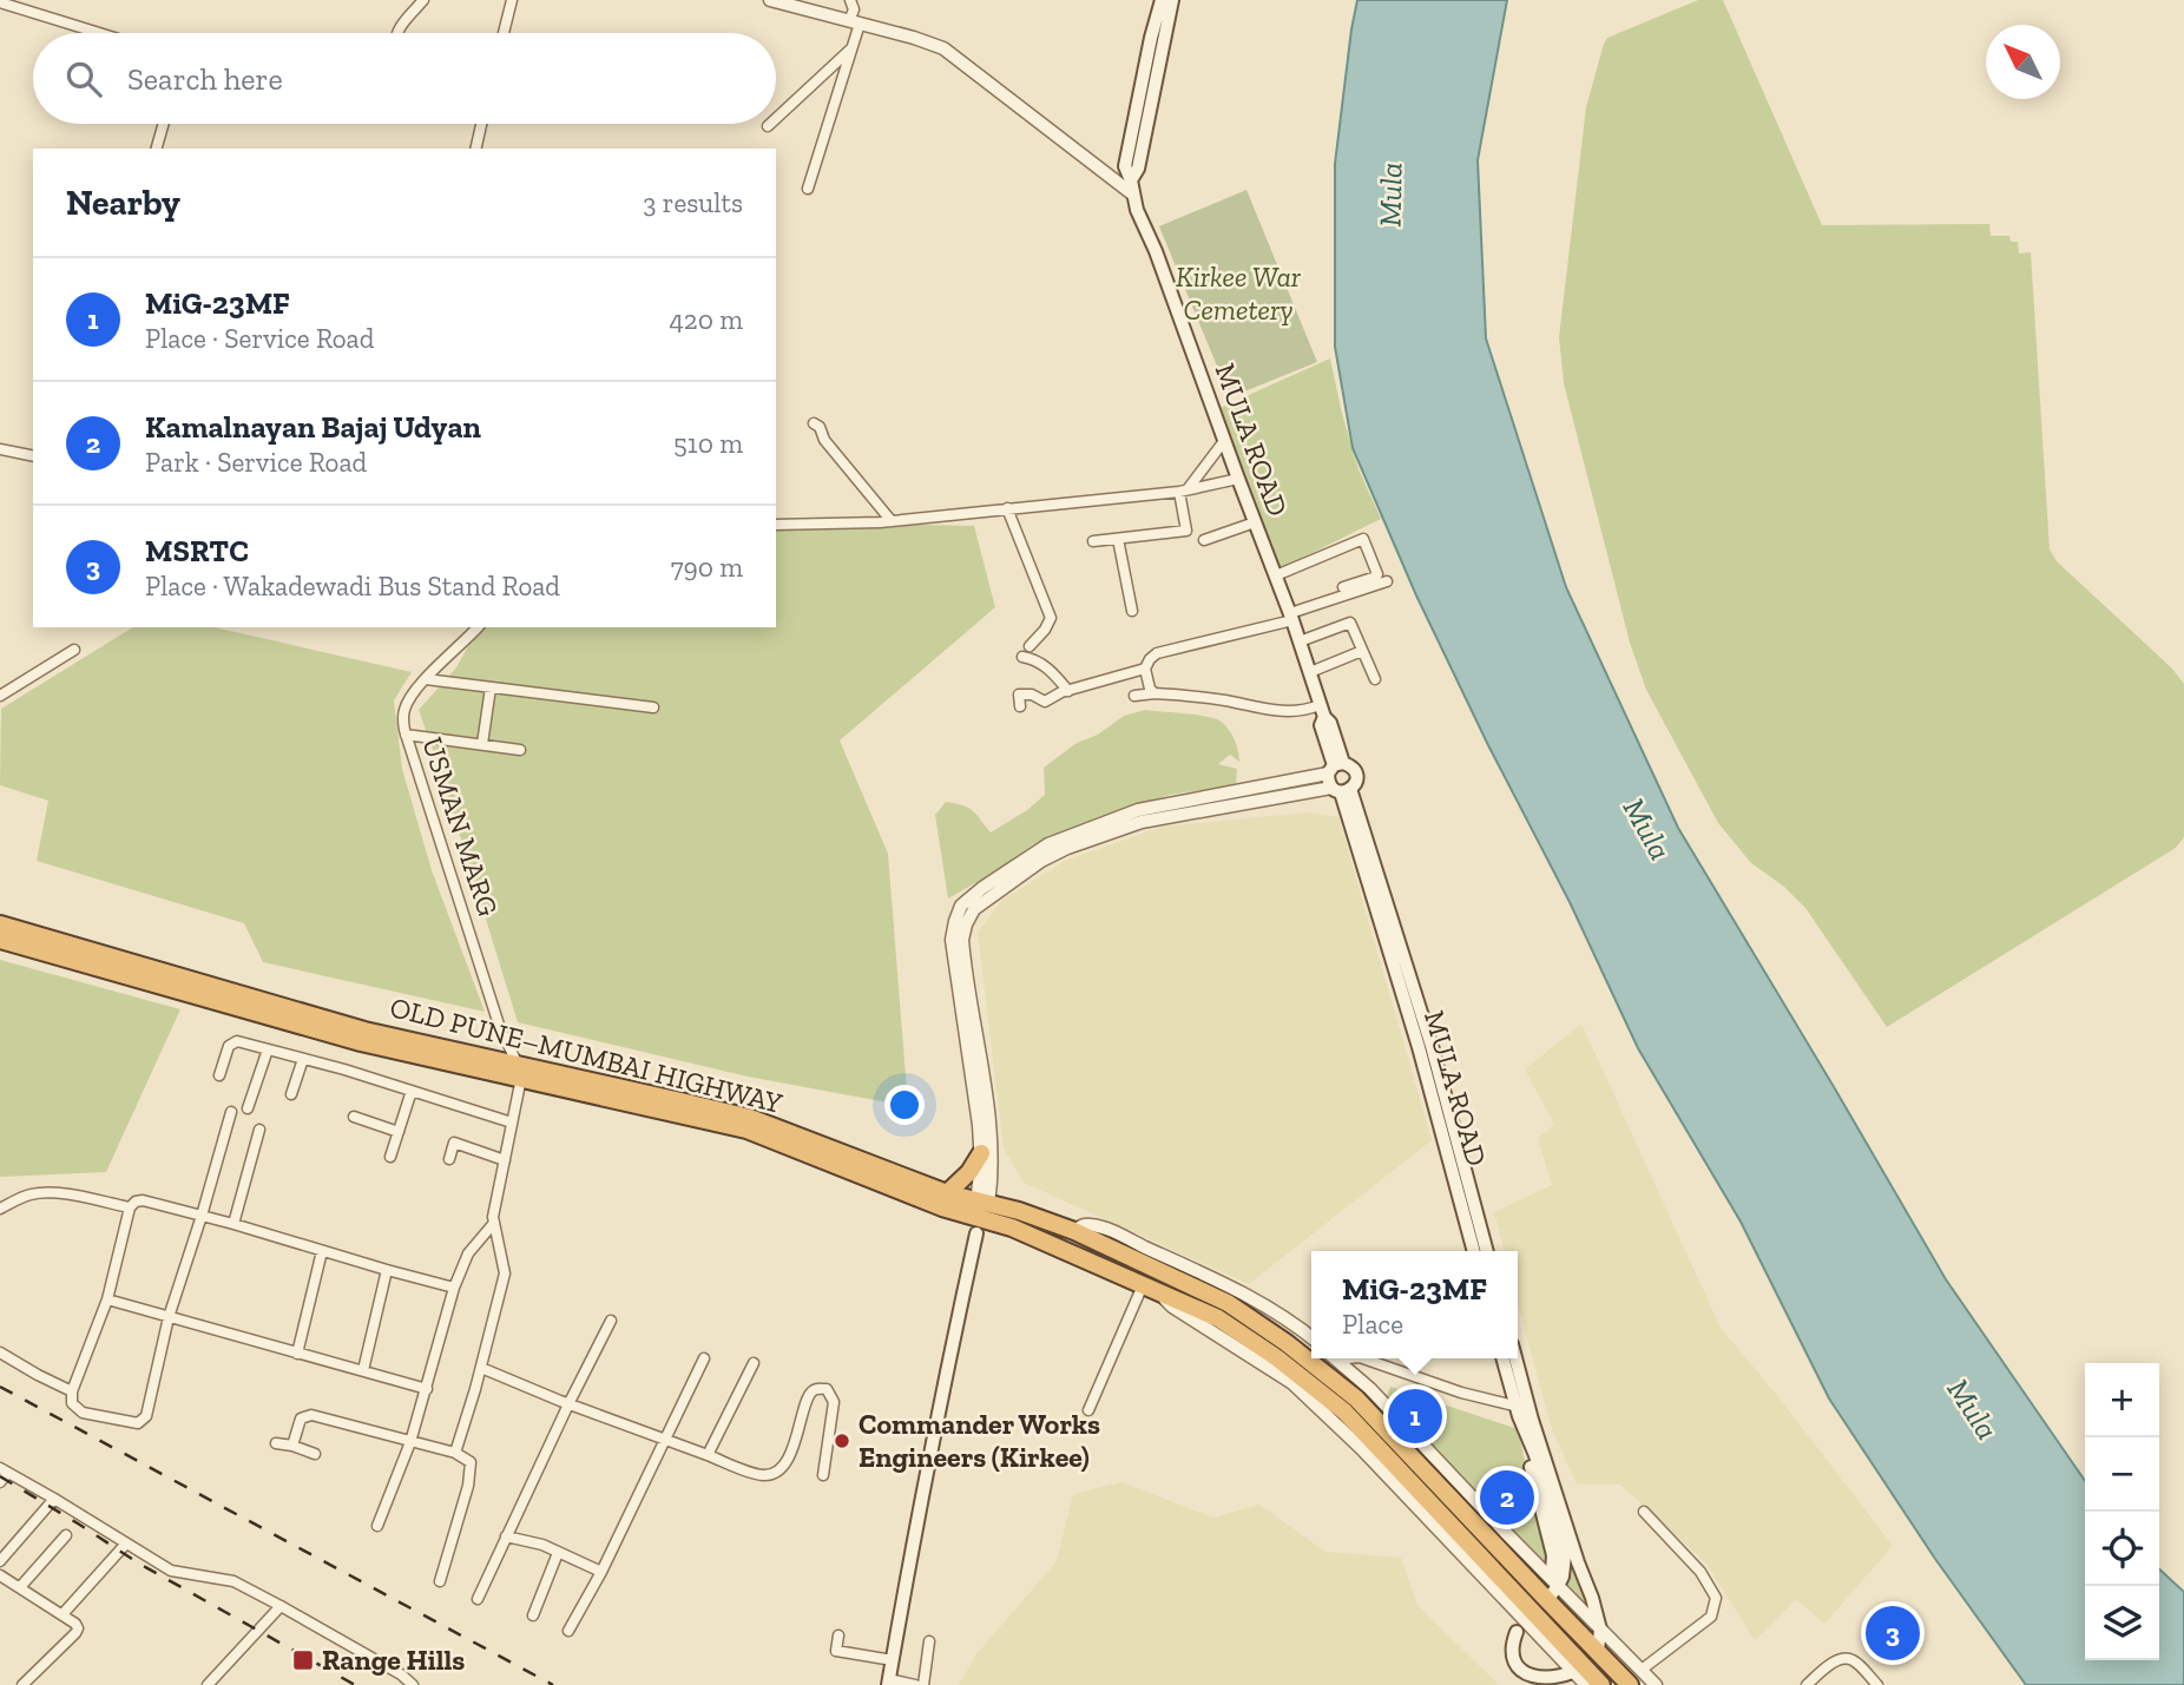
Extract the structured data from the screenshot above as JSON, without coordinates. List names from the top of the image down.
{
  "streets": {
    "highway": ["OLD PUNE–MUMBAI HIGHWAY"],
    "main road": ["MULA ROAD"],
    "street": ["USMAN MARG"]
  },
  "crossings": [
    ["USMAN MARG", "OLD PUNE–MUMBAI HIGHWAY"]
  ],
  "water": ["Mula"],
  "parks": ["Kirkee War Cemetery"],
  "places": {
    "other": ["Commander Works Engineers (Kirkee)"],
    "transit": ["Range Hills"]
  },
  "north": "top left",
  "page": {
    "search": "Search here",
    "heading": ["Nearby", "3 results"],
    "list": [
      {
        "mark": "1",
        "name": "MiG-23MF",
        "note": "Place · Service Road",
        "value": "420 m"
      },
      {
        "mark": "2",
        "name": "Kamalnayan Bajaj Udyan",
        "note": "Park · Service Road",
        "value": "510 m"
      },
      {
        "mark": "3",
        "name": "MSRTC",
        "note": "Place · Wakadewadi Bus Stand Road",
        "value": "790 m"
      }
    ],
    "popup": ["MiG-23MF", "Place"],
    "map_buttons": ["+", "−"],
    "pins": ["1", "2", "3"]
  }
}
